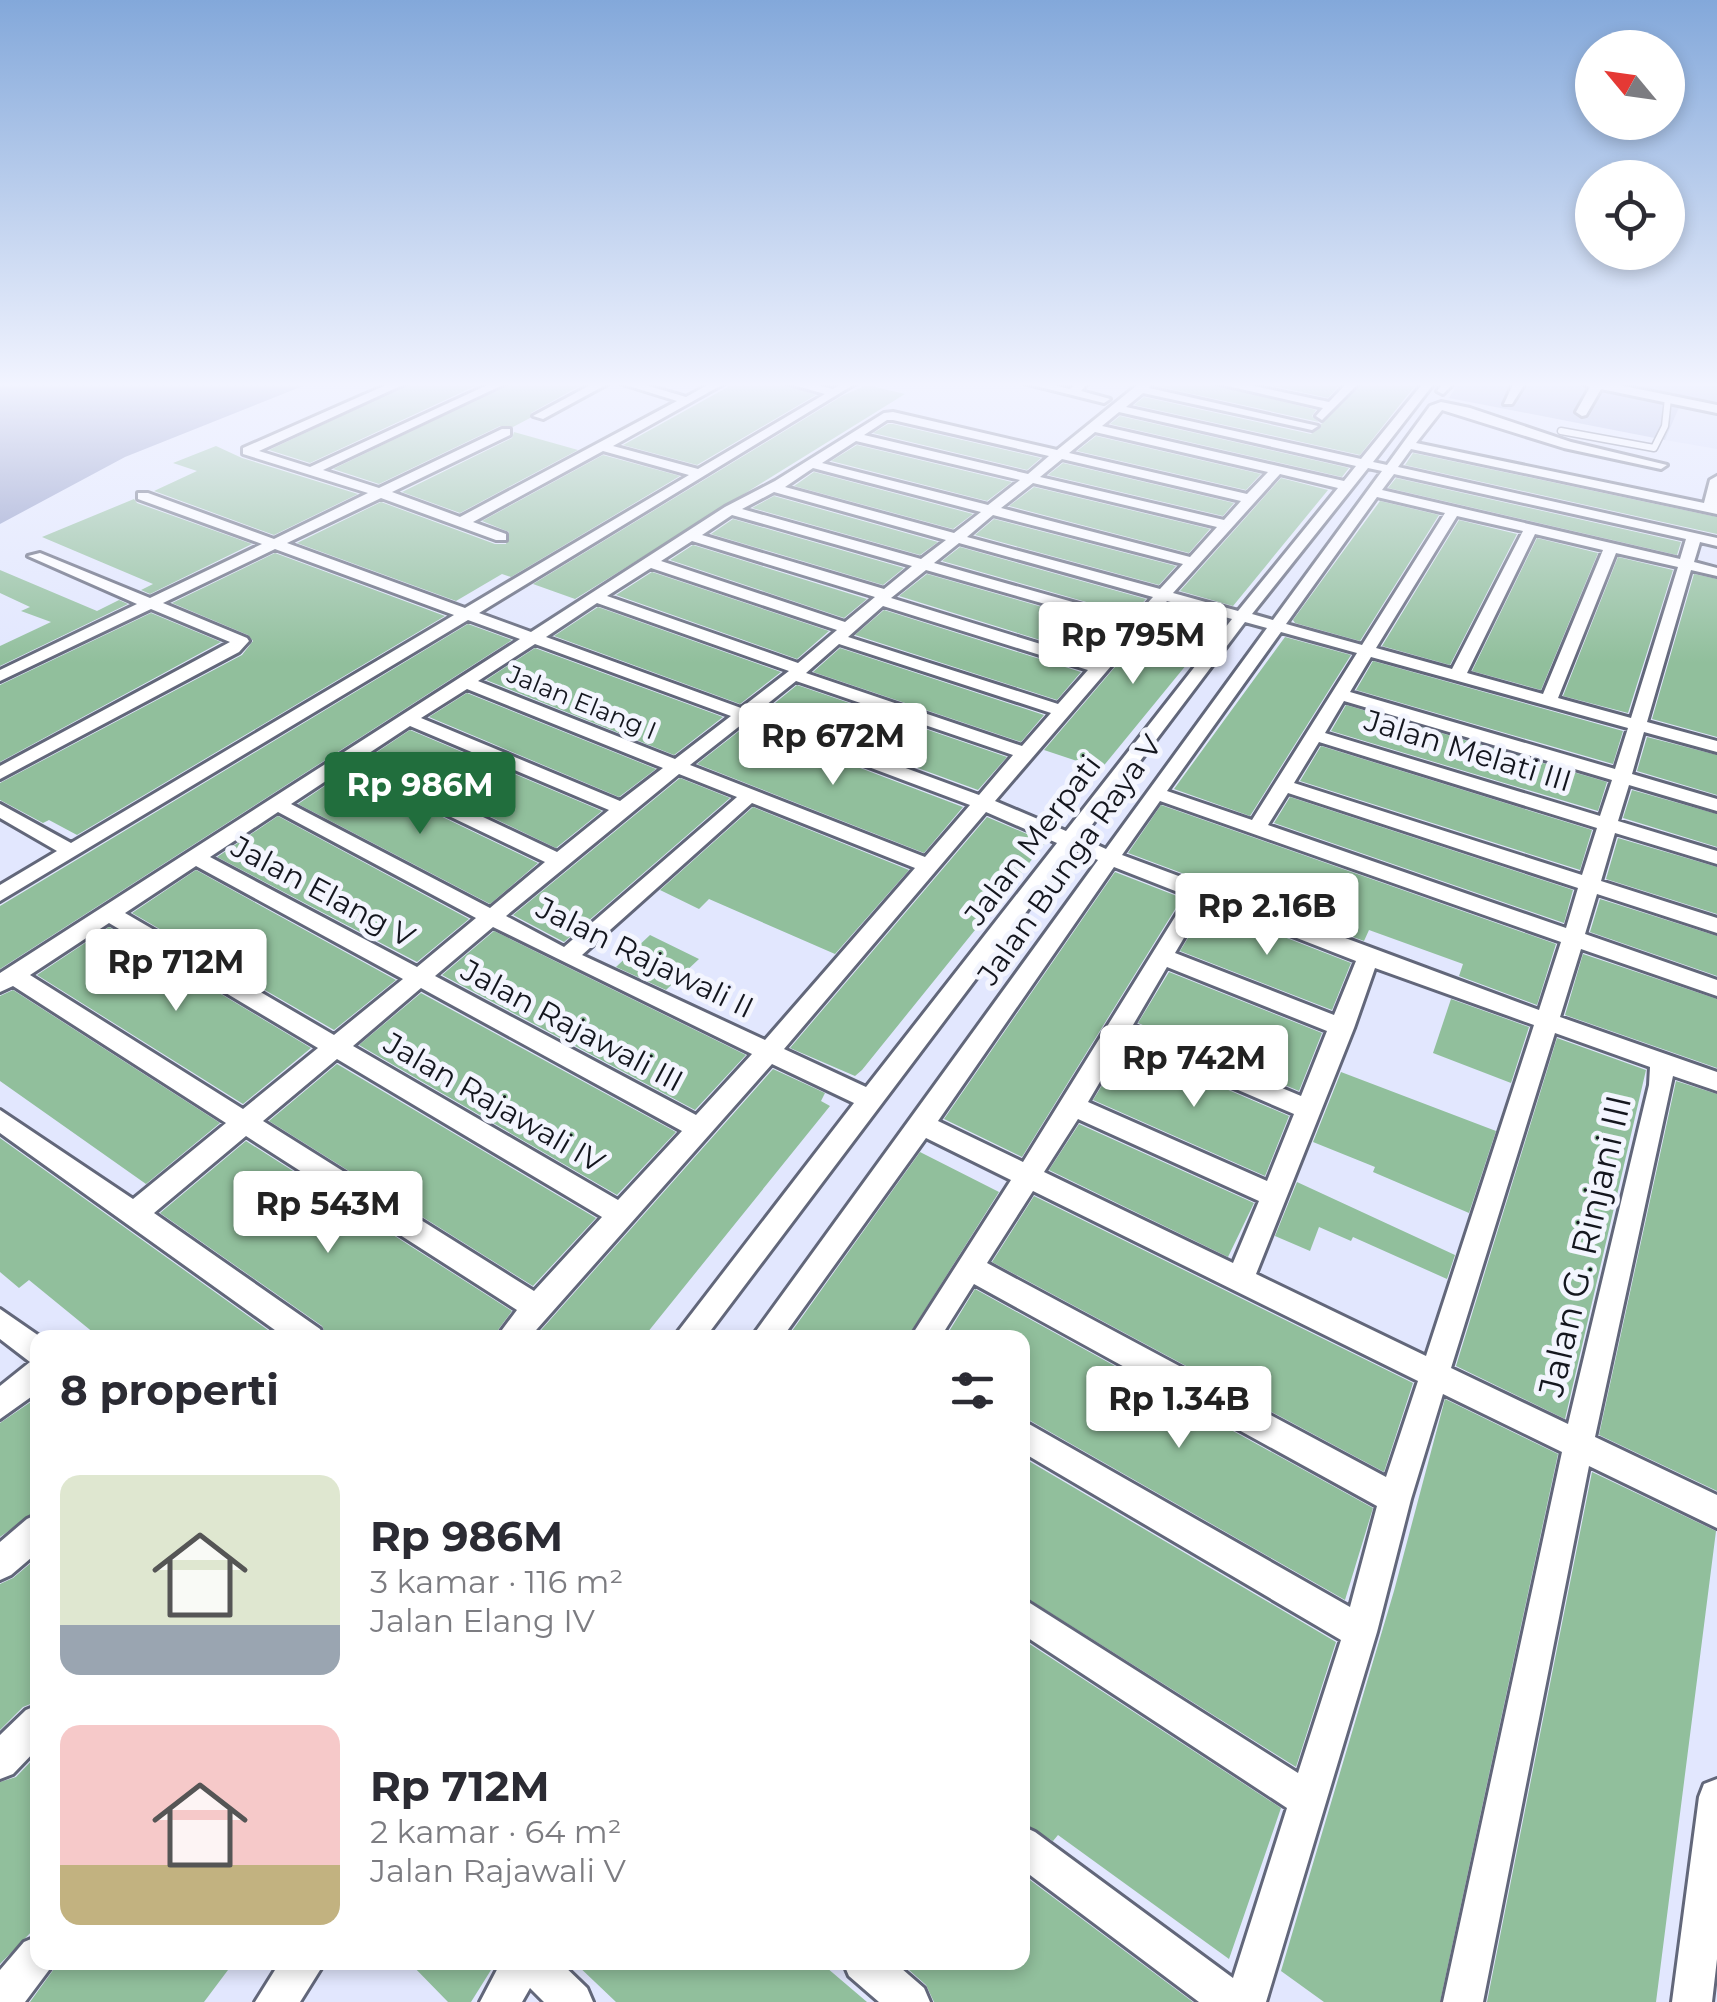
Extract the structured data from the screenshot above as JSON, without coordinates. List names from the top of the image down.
{
  "streets": {
    "street": [
      "Jalan Elang I",
      "Jalan Melati III",
      "Jalan Merpati",
      "Jalan Bunga Raya V",
      "Jalan Elang V",
      "Jalan Rajawali II",
      "Jalan Rajawali III",
      "Jalan Rajawali IV",
      "Jalan G. Rinjani III"
    ]
  },
  "crossings": [
    ["Jalan Merpati", "Jalan Rajawali II"],
    ["Jalan Elang V", "Jalan Rajawali III"]
  ],
  "north": "top left",
  "page": {
    "price": [
      "Rp 795M",
      "Rp 672M",
      "Rp 986M",
      "Rp 2.16B",
      "Rp 712M",
      "Rp 742M",
      "Rp 543M",
      "Rp 1.34B"
    ],
    "heading": "8 properti",
    "list": [
      {
        "name": "Rp 986M",
        "note": "3 kamar · 116 m² · Jalan Elang IV"
      },
      {
        "name": "Rp 712M",
        "note": "2 kamar · 64 m² · Jalan Rajawali V"
      }
    ]
  }
}
